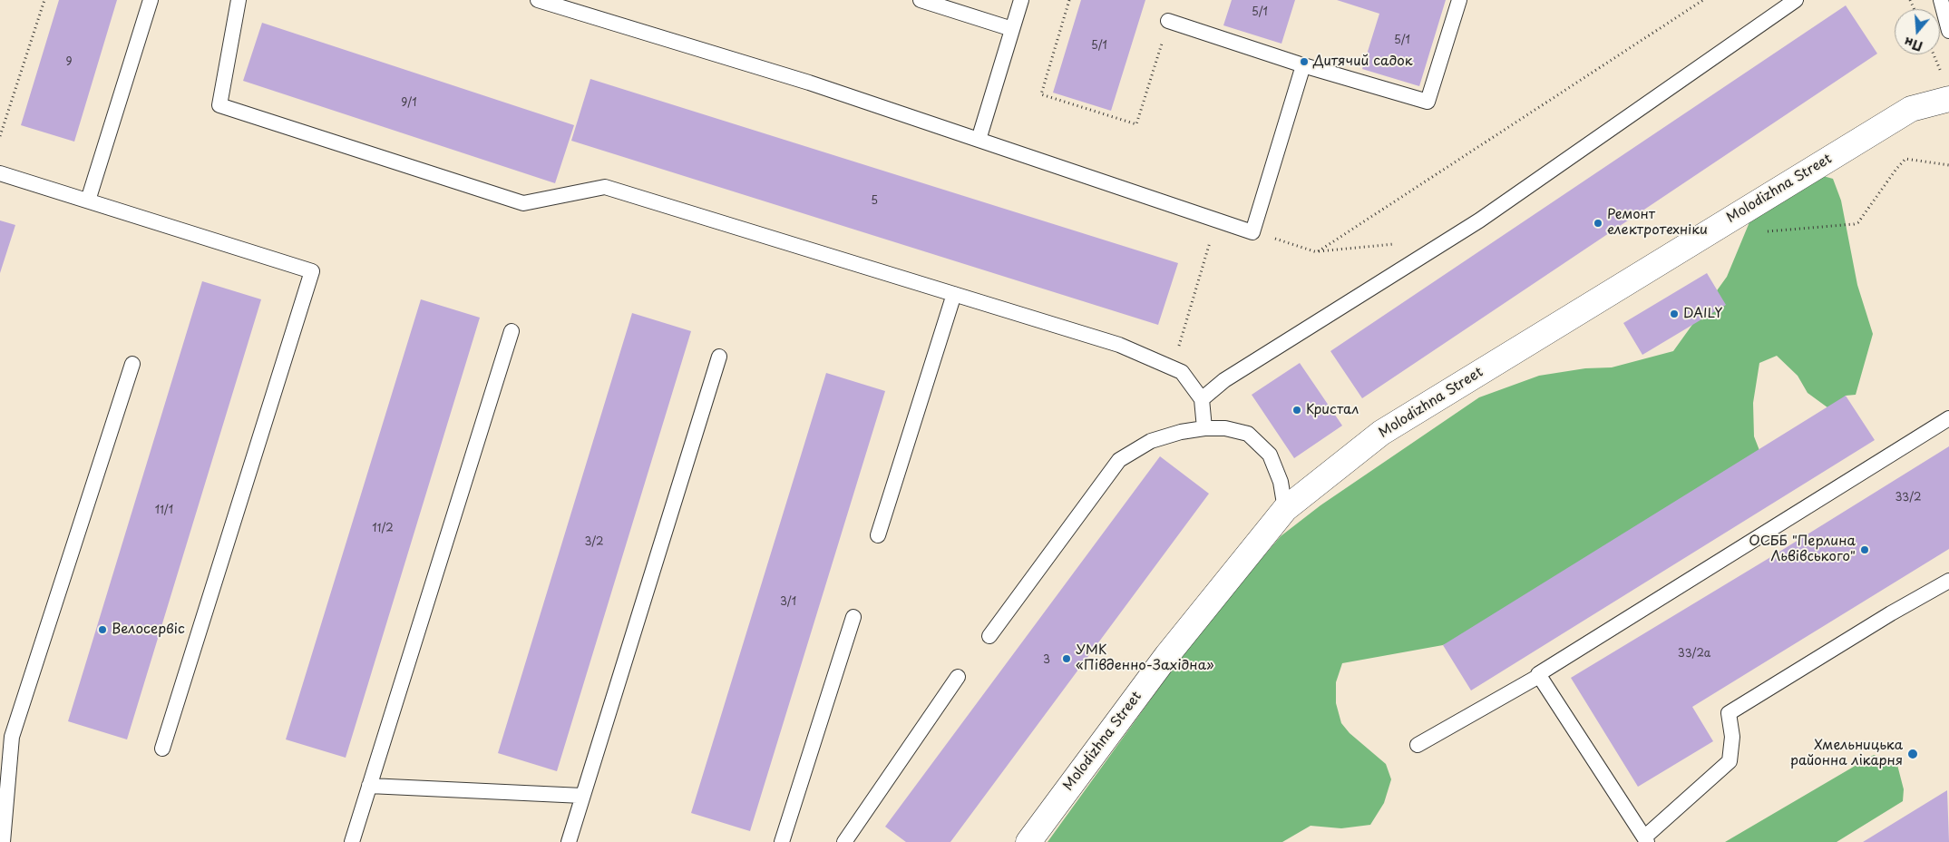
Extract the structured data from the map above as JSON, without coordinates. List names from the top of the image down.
{
  "streets": {
    "street": ["Molodizhna Street"]
  },
  "places": [
    "Дитячий садок",
    "Ремонт електротехніки",
    "DAILY",
    "Кристал",
    "ОСББ \"Перлина Львівського\"",
    "Велосервіс",
    "УМК «Південно-Західна»",
    "Хмельницька районна лікарня"
  ],
  "house_numbers": [
    "5/1",
    "5/1",
    "5/1",
    "9",
    "9/1",
    "5",
    "33/2",
    "11/1",
    "11/2",
    "3/2",
    "3/1",
    "33/2а",
    "3"
  ],
  "north": "bottom"
}
